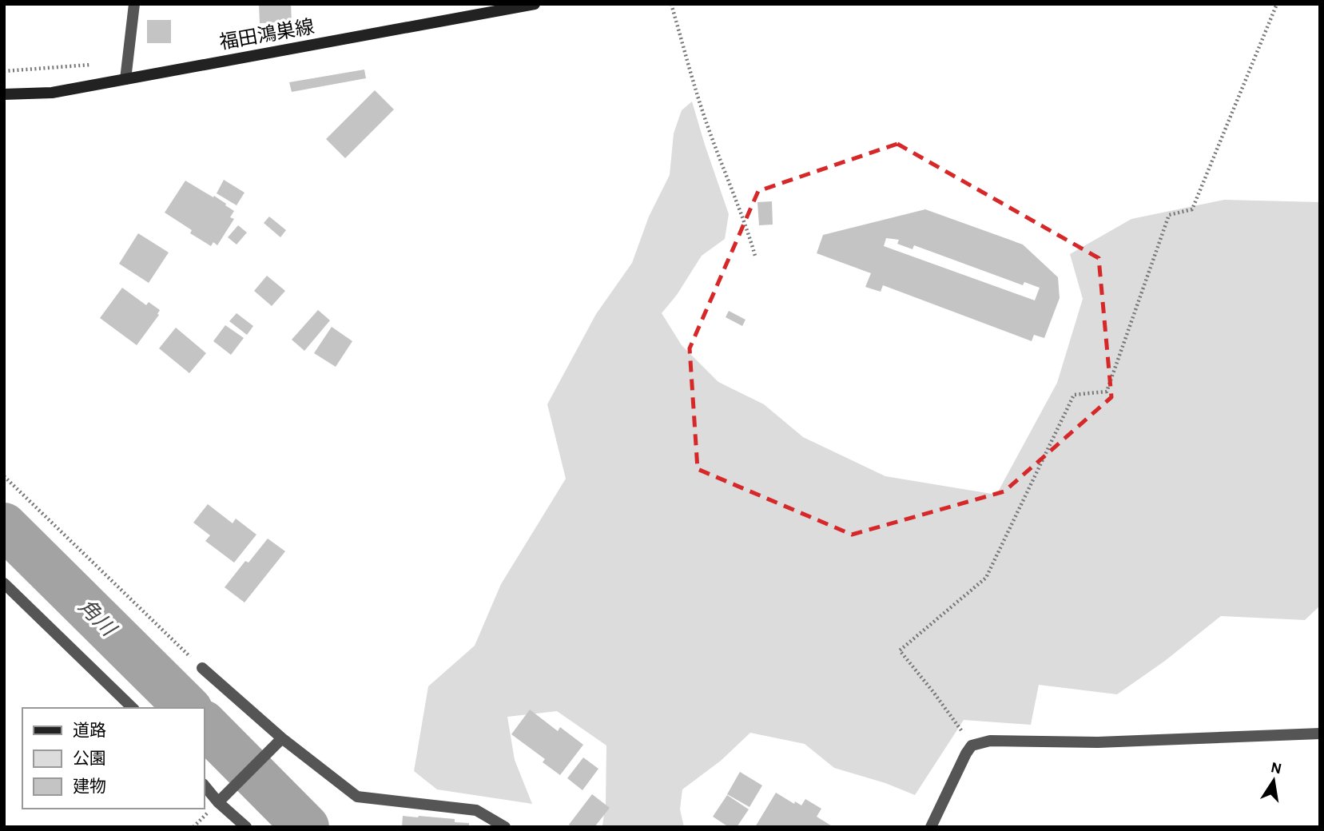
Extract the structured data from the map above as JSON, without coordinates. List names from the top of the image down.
{
  "streets": {
    "main road": ["福田鴻巣線"]
  },
  "water": ["角川"],
  "legend": ["道路", "公園", "建物"],
  "north": "top"
}
